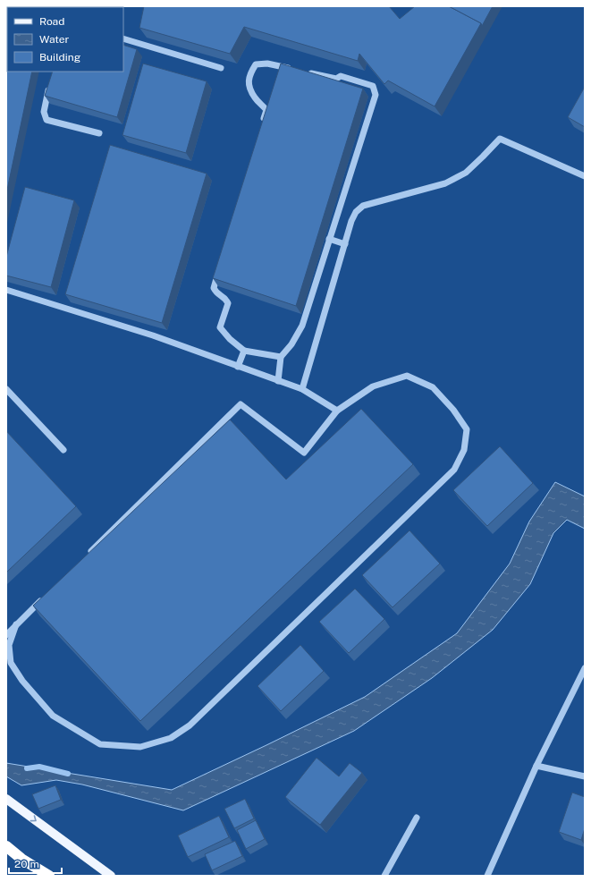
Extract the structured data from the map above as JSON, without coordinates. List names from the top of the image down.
{
  "legend": ["Road", "Water", "Building"],
  "scale_bar": "20 m"
}
